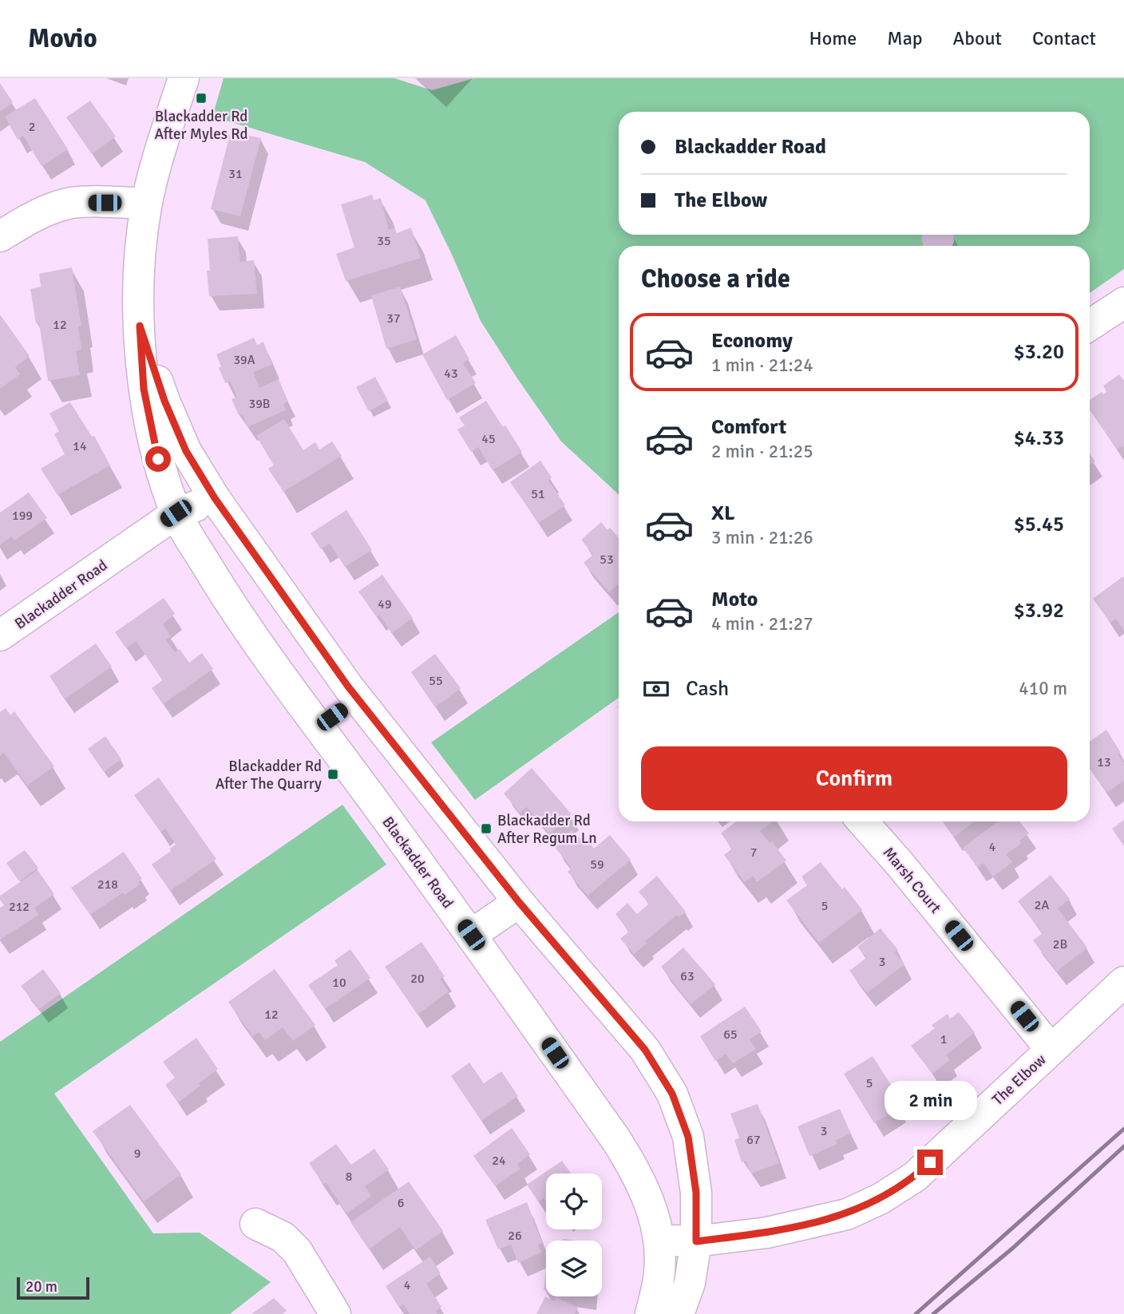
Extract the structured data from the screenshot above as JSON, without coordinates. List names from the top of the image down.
{
  "streets": {
    "street": ["Blackadder Road", "Marsh Court", "The Elbow"]
  },
  "crossings": [
    ["Blackadder Road", "The Elbow"],
    ["Marsh Court", "The Elbow"]
  ],
  "places": {
    "transit": ["Blackadder Rd After Myles Rd", "Blackadder Rd After The Quarry", "Blackadder Rd After Regum Ln"]
  },
  "house_numbers": [
    "2",
    "31",
    "35",
    "37",
    "12",
    "39A",
    "43",
    "39B",
    "45",
    "14",
    "51",
    "199",
    "53",
    "49",
    "55",
    "13",
    "4",
    "7",
    "59",
    "218",
    "2A",
    "5",
    "212",
    "2B",
    "3",
    "63",
    "20",
    "10",
    "12",
    "65",
    "1",
    "5",
    "3",
    "67",
    "9",
    "24",
    "8",
    "6",
    "26",
    "4"
  ],
  "scale_bar": "20 m",
  "page": {
    "header": "Movio",
    "nav": [
      "Home",
      "Map",
      "About",
      "Contact"
    ],
    "banner": ["Blackadder Road", "The Elbow"],
    "heading": "Choose a ride",
    "list": [
      {
        "name": "Economy",
        "note": "1 min · 21:24",
        "value": "$3.20"
      },
      {
        "name": "Comfort",
        "note": "2 min · 21:25",
        "value": "$4.33"
      },
      {
        "name": "XL",
        "note": "3 min · 21:26",
        "value": "$5.45"
      },
      {
        "name": "Moto",
        "note": "4 min · 21:27",
        "value": "$3.92"
      }
    ],
    "pay": ["Cash", "410 m"],
    "buttons": "Confirm",
    "bubble": "2 min",
    "scale": "20 m"
  }
}
